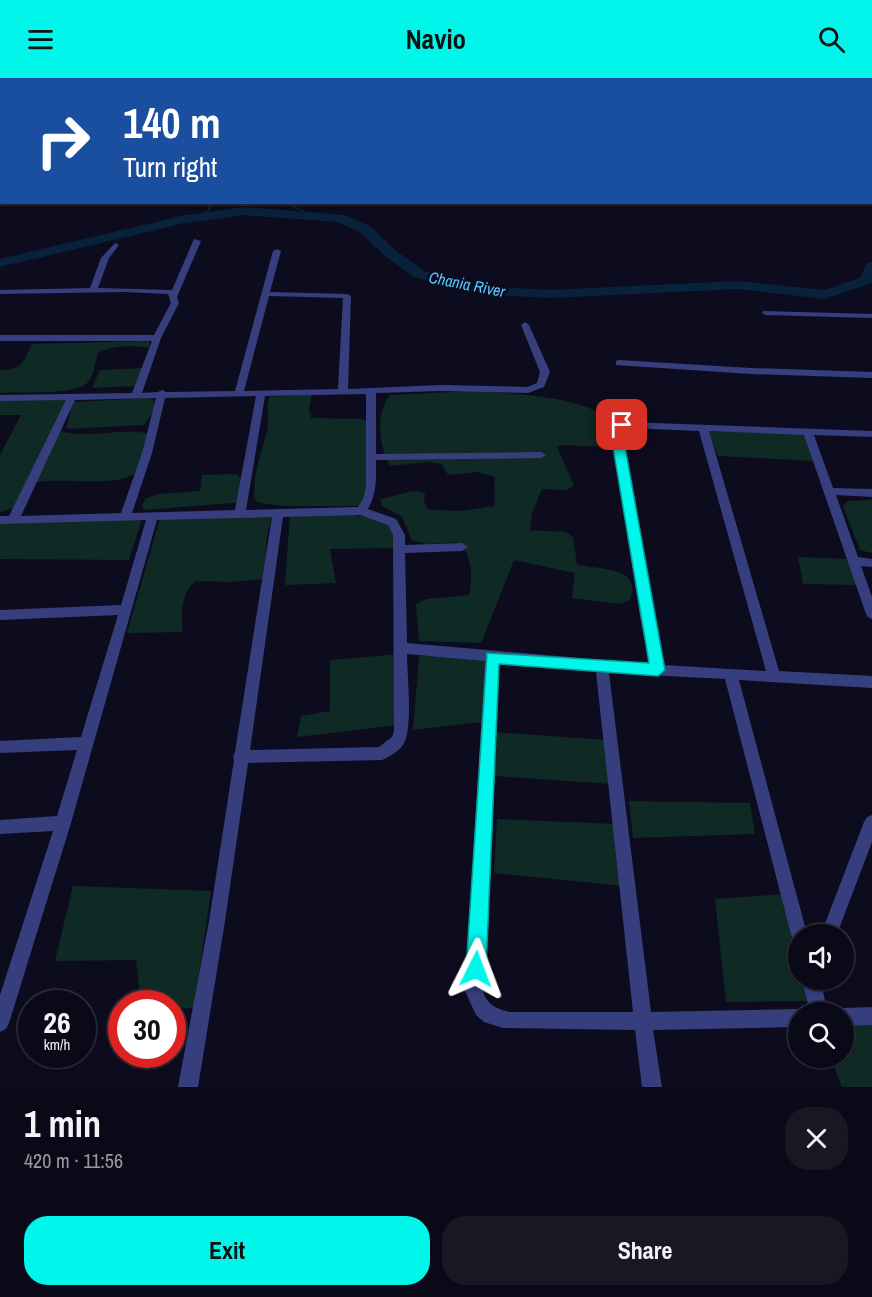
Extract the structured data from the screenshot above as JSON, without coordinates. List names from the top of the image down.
{
  "water": ["Chania River"],
  "page": {
    "header": "Navio",
    "turn": ["140 m", "Turn right"],
    "speed": "26 km/h",
    "limit": "30",
    "heading": ["1 min", "420 m · 11:56"],
    "buttons": ["Exit", "Share"]
  }
}
